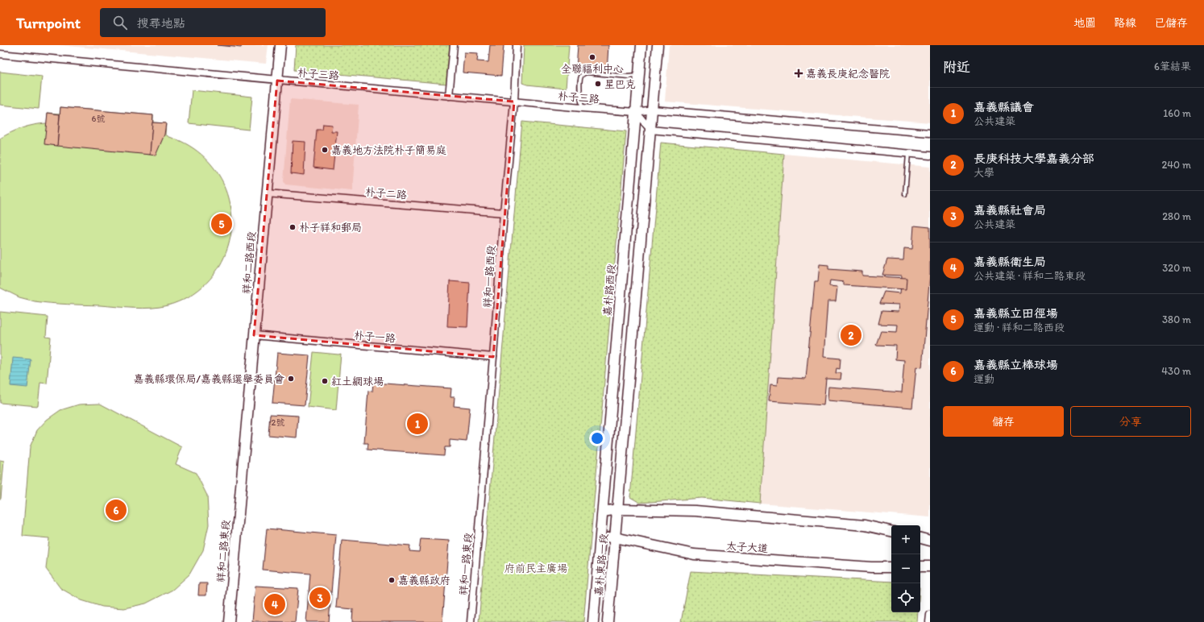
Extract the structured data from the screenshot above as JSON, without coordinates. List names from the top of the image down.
{
  "streets": {
    "street": [
      "朴子三路",
      "朴子二路",
      "祥和二路西段",
      "祥和一路西段",
      "嘉朴路西段",
      "朴子一路",
      "太子大道",
      "祥和二路東段",
      "祥和一路東段",
      "嘉朴東路一段"
    ]
  },
  "crossings": [
    ["朴子三路", "祥和二路西段"],
    ["朴子三路", "祥和一路西段"],
    ["朴子三路", "嘉朴路西段"],
    ["朴子二路", "祥和二路西段"],
    ["朴子二路", "祥和一路西段"],
    ["祥和二路西段", "朴子一路"],
    ["祥和二路西段", "祥和二路東段"],
    ["祥和一路西段", "朴子一路"],
    ["祥和一路西段", "祥和一路東段"],
    ["嘉朴路西段", "太子大道"],
    ["嘉朴路西段", "嘉朴東路一段"],
    ["太子大道", "嘉朴東路一段"]
  ],
  "parks": ["府前民主廣場"],
  "places": {
    "other": [
      "全聯福利中心",
      "星巴克",
      "嘉義地方法院朴子簡易庭",
      "朴子祥和郵局",
      "嘉義縣環保局/嘉義縣選舉委員會",
      "紅土網球場",
      "嘉義縣政府"
    ],
    "health": ["嘉義長庚紀念醫院"]
  },
  "house_numbers": ["6號", "2號"],
  "page": {
    "header": "Turnpoint",
    "search": "搜尋地點",
    "nav": ["地圖", "路線", "已儲存"],
    "heading": ["附近", "6筆結果"],
    "list": [
      {
        "mark": "1",
        "name": "嘉義縣議會",
        "note": "公共建築",
        "value": "160 m"
      },
      {
        "mark": "2",
        "name": "長庚科技大學嘉義分部",
        "note": "大學",
        "value": "240 m"
      },
      {
        "mark": "3",
        "name": "嘉義縣社會局",
        "note": "公共建築",
        "value": "280 m"
      },
      {
        "mark": "4",
        "name": "嘉義縣衛生局",
        "note": "公共建築 · 祥和二路東段",
        "value": "320 m"
      },
      {
        "mark": "5",
        "name": "嘉義縣立田徑場",
        "note": "運動 · 祥和二路西段",
        "value": "380 m"
      },
      {
        "mark": "6",
        "name": "嘉義縣立棒球場",
        "note": "運動",
        "value": "430 m"
      }
    ],
    "pins": [
      "5",
      "2",
      "1",
      "6",
      "3",
      "4"
    ],
    "buttons": ["儲存", "分享"],
    "map_buttons": ["+", "−"]
  }
}
